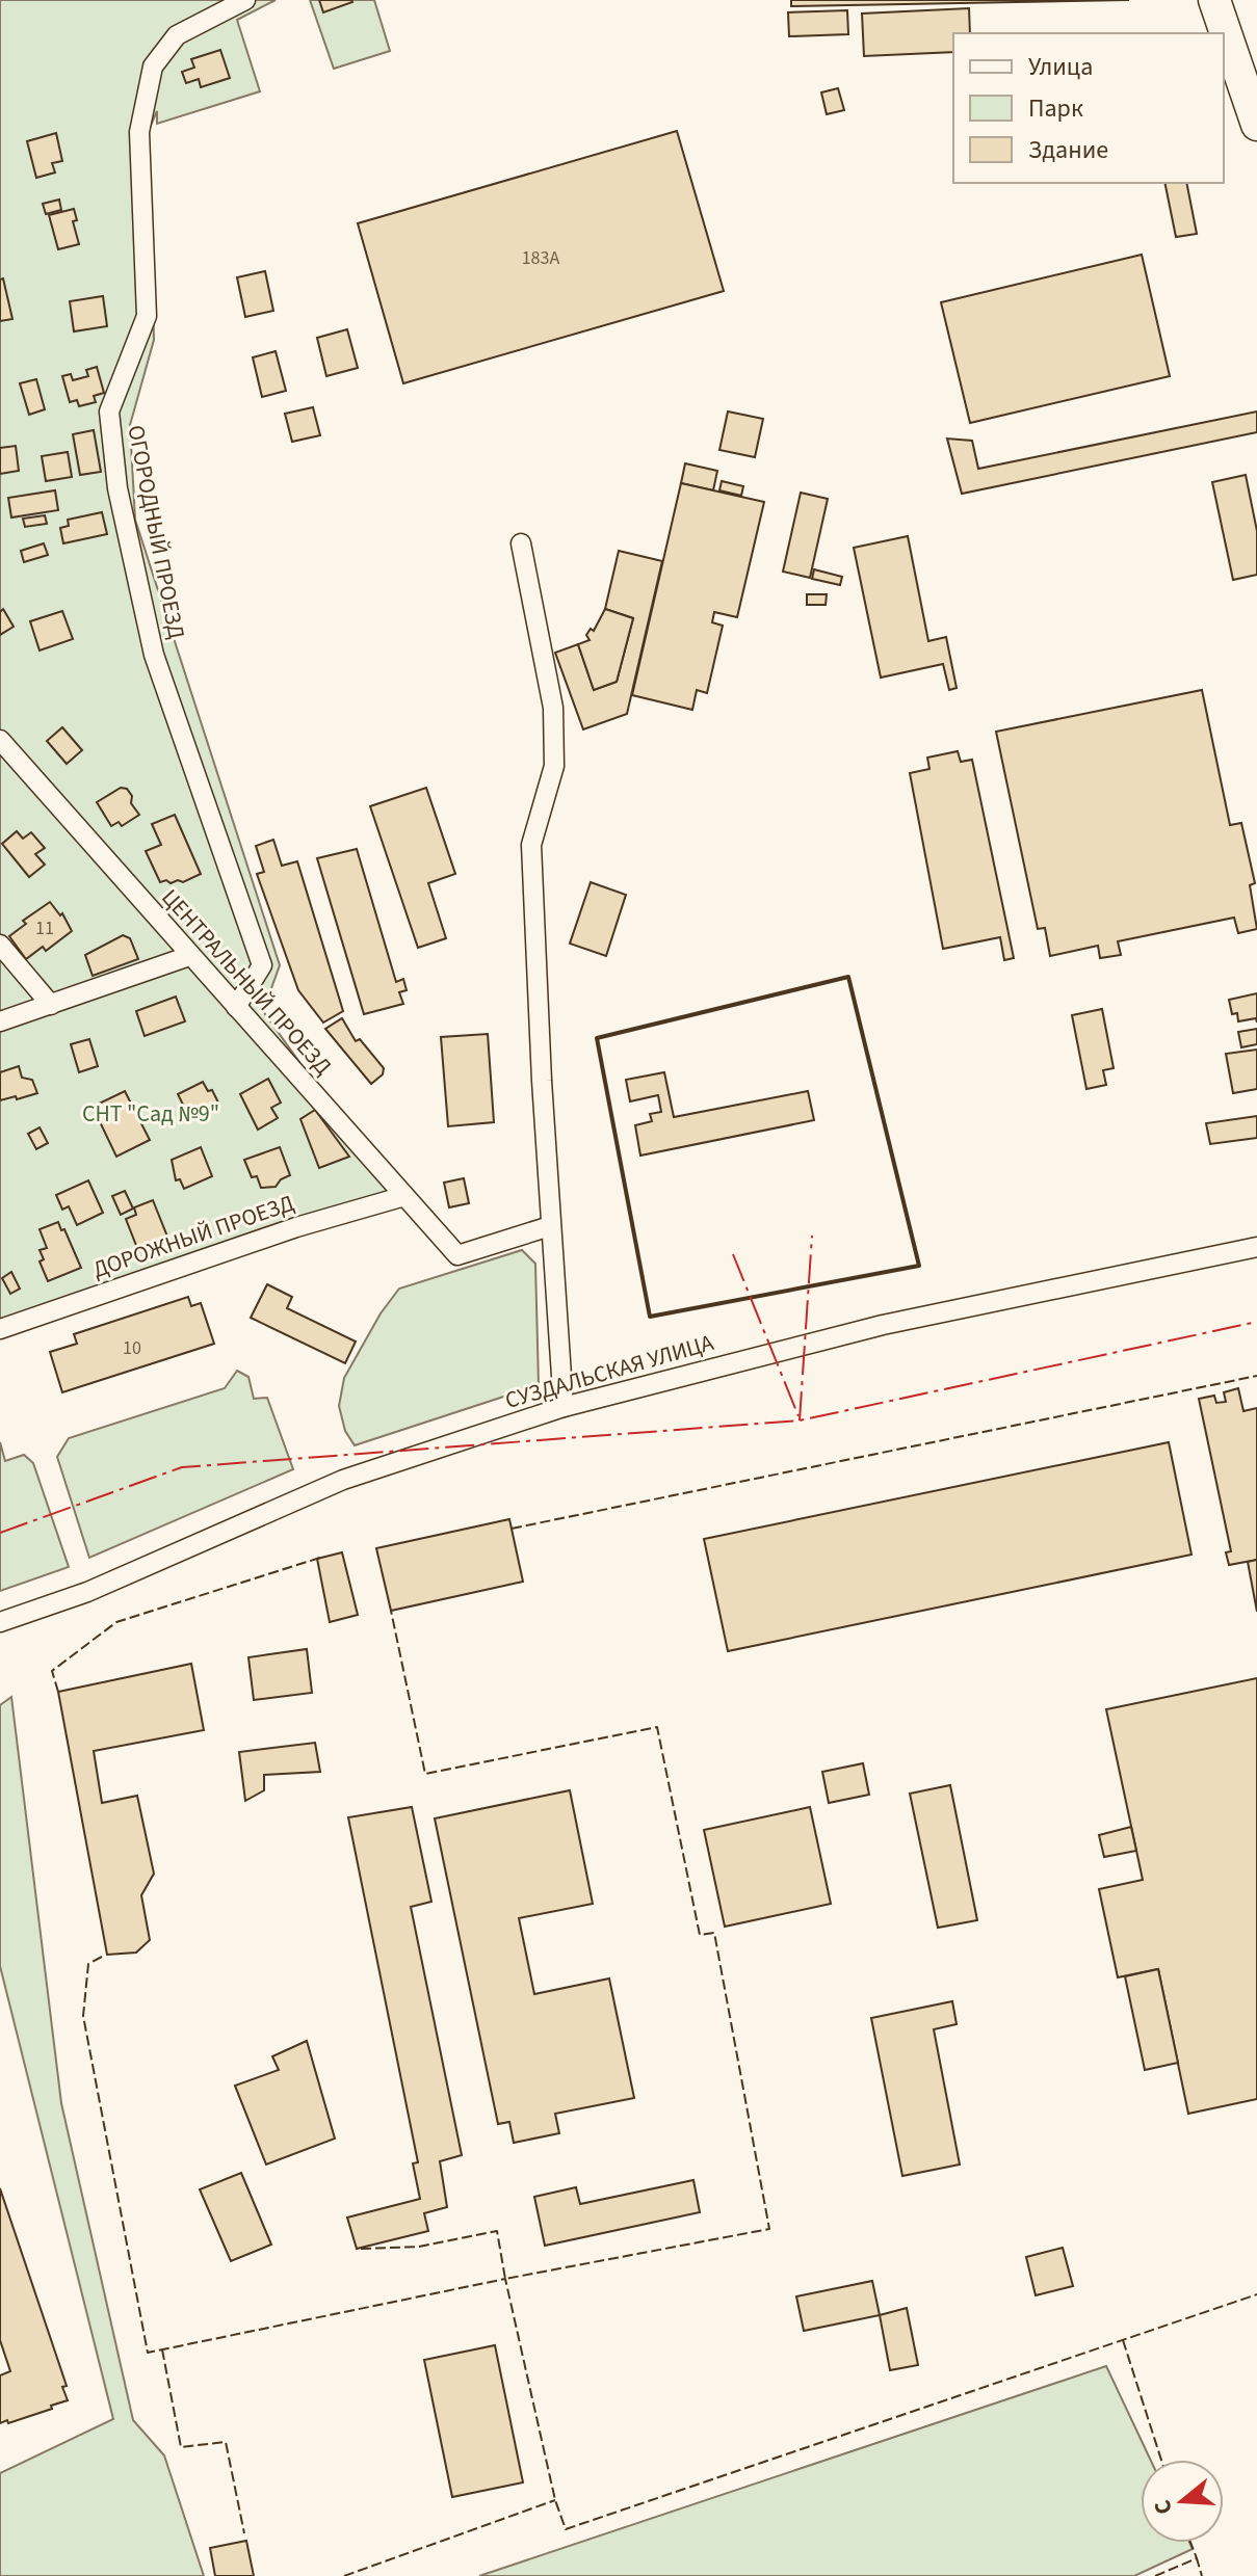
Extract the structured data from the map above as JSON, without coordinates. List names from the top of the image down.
{
  "streets": {
    "street": [
      "ОГОРОДНЫЙ ПРОЕЗД",
      "ЦЕНТРАЛЬНЫЙ ПРОЕЗД",
      "ДОРОЖНЫЙ ПРОЕЗД",
      "СУЗДАЛЬСКАЯ УЛИЦА"
    ]
  },
  "crossings": [
    ["ОГОРОДНЫЙ ПРОЕЗД", "ЦЕНТРАЛЬНЫЙ ПРОЕЗД"],
    ["ЦЕНТРАЛЬНЫЙ ПРОЕЗД", "ДОРОЖНЫЙ ПРОЕЗД"]
  ],
  "parks": ["СНТ \"Сад №9\""],
  "house_numbers": ["183А", "11", "10"],
  "legend": ["Улица", "Парк", "Здание"],
  "north": "left"
}
